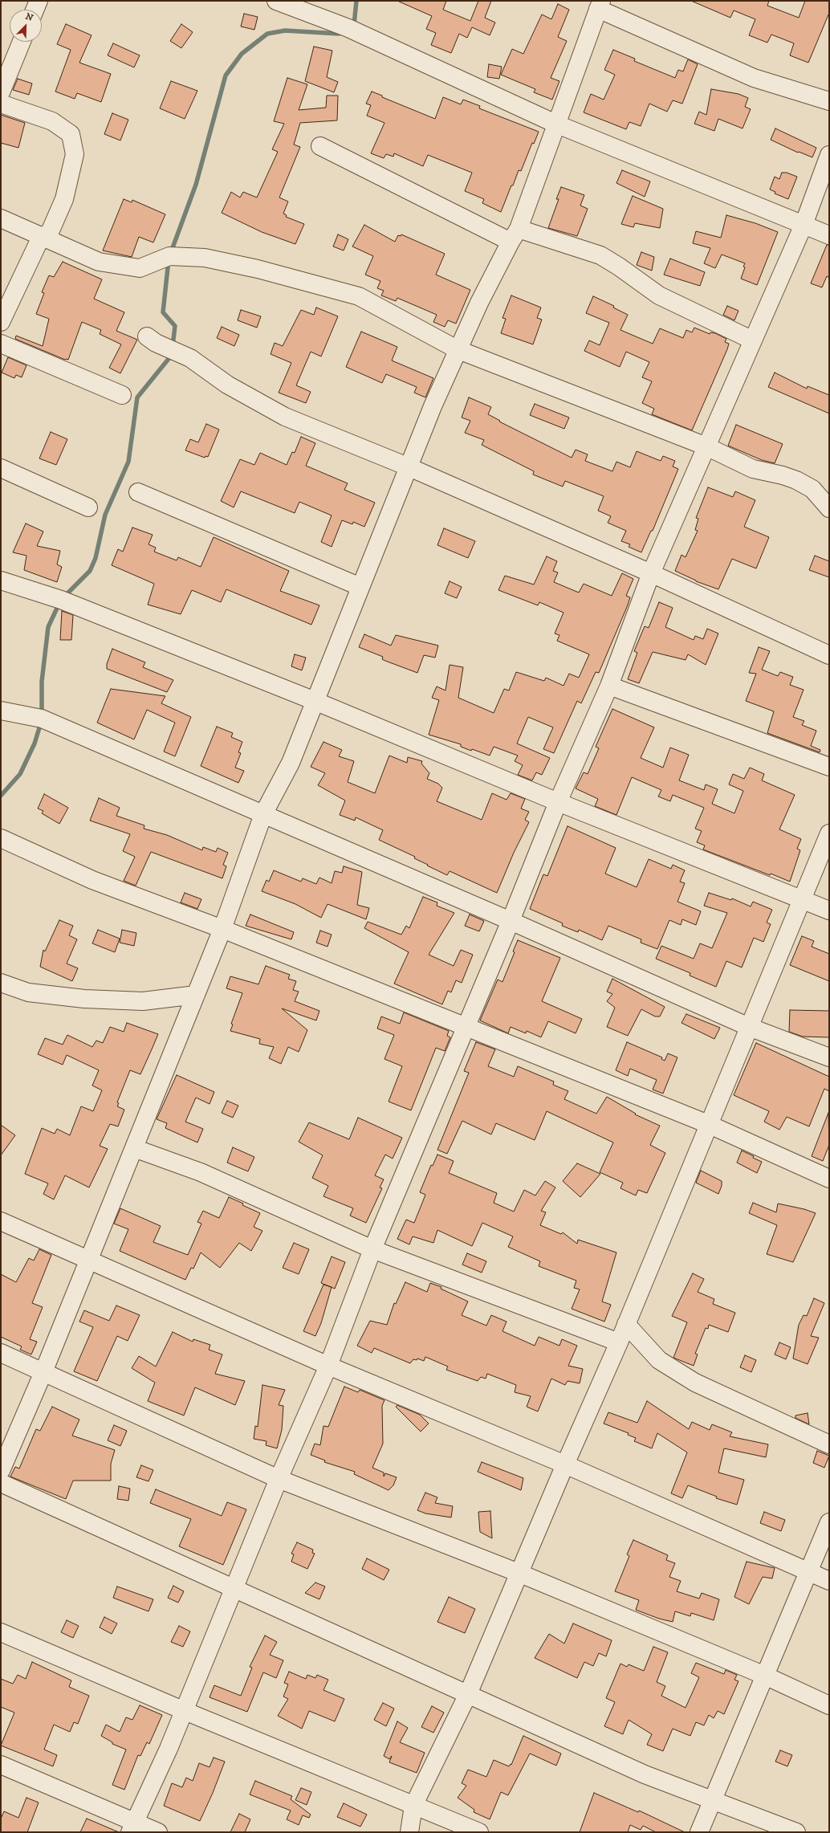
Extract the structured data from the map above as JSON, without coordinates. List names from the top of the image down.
{
  "north": "top right"
}
